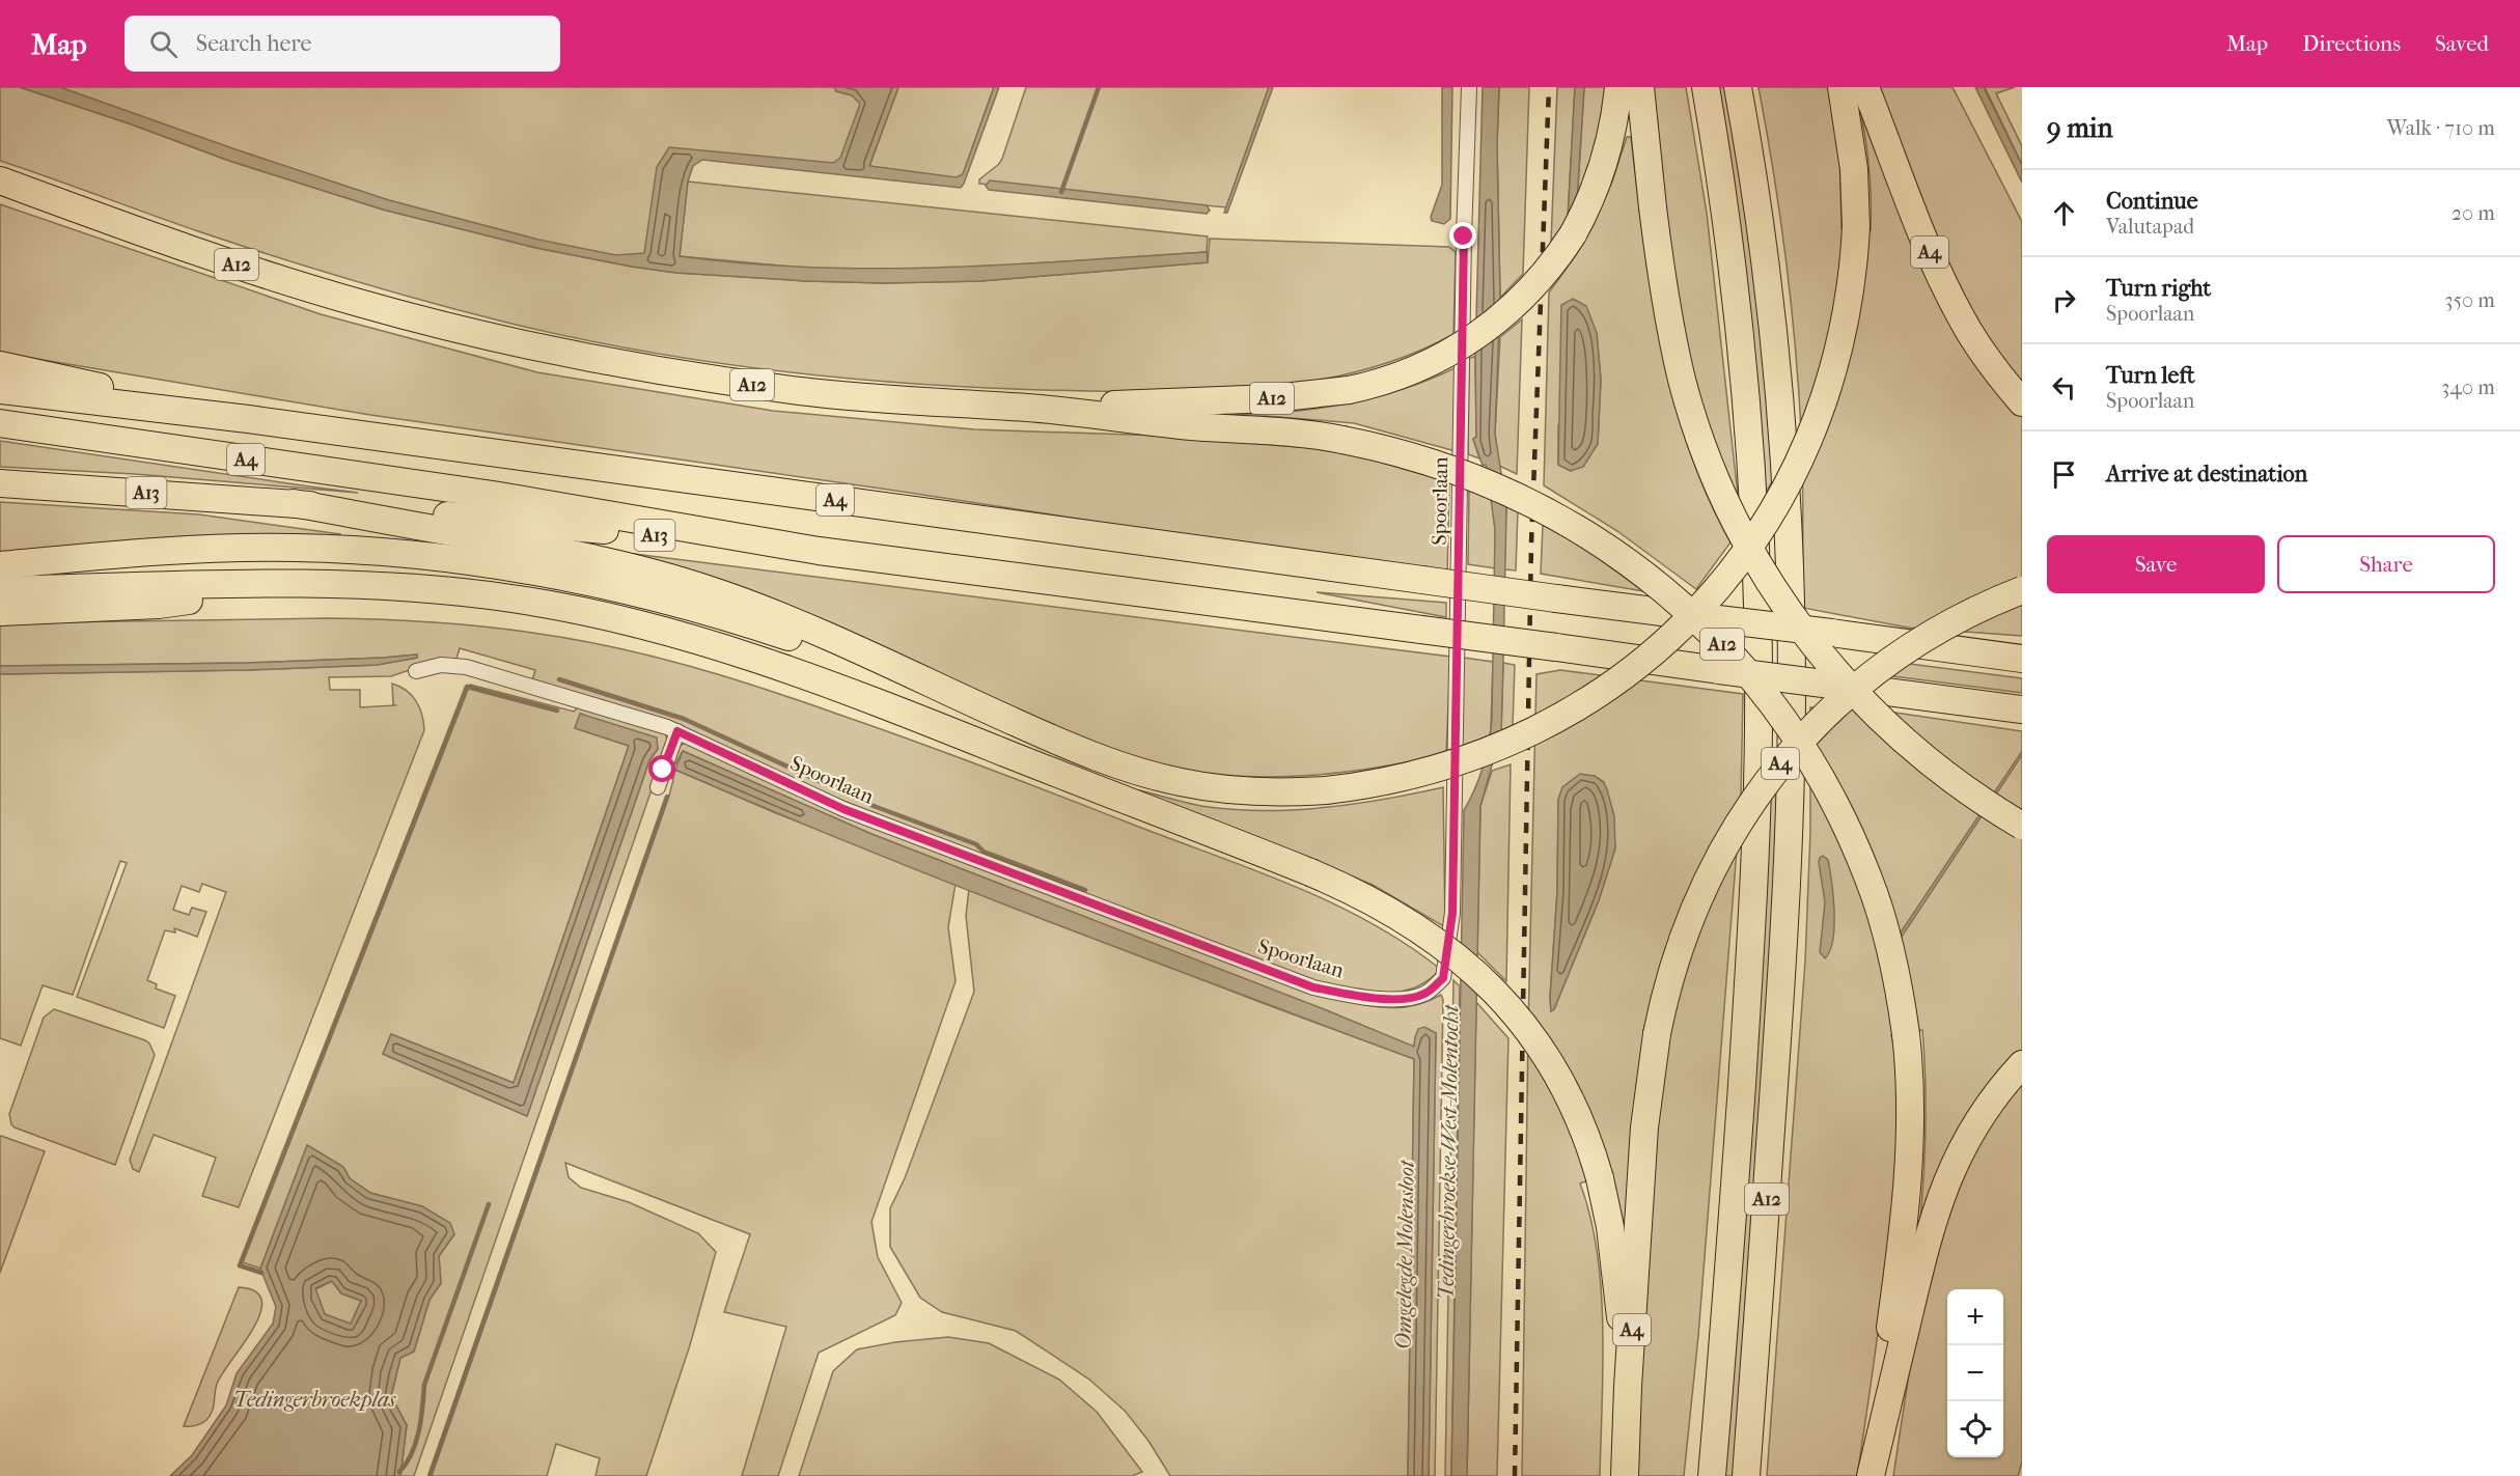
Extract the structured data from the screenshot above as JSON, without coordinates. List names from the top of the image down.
{
  "streets": {
    "highway": ["A4", "A12", "A13"],
    "street": ["Spoorlaan"]
  },
  "crossings": [
    ["A4", "A13"]
  ],
  "water": ["Tedingerbroekse West-Molentocht", "Omgelegde Molensloot", "Tedingerbroekplas"],
  "page": {
    "header": "Map",
    "search": "Search here",
    "nav": ["Map", "Directions", "Saved"],
    "heading": ["9 min", "Walk · 710 m"],
    "list": [
      ["Continue", "Valutapad", "20 m"],
      ["Turn right", "Spoorlaan", "350 m"],
      ["Turn left", "Spoorlaan", "340 m"],
      "Arrive at destination"
    ],
    "buttons": ["Save", "Share"],
    "map_buttons": ["+", "−"]
  }
}
